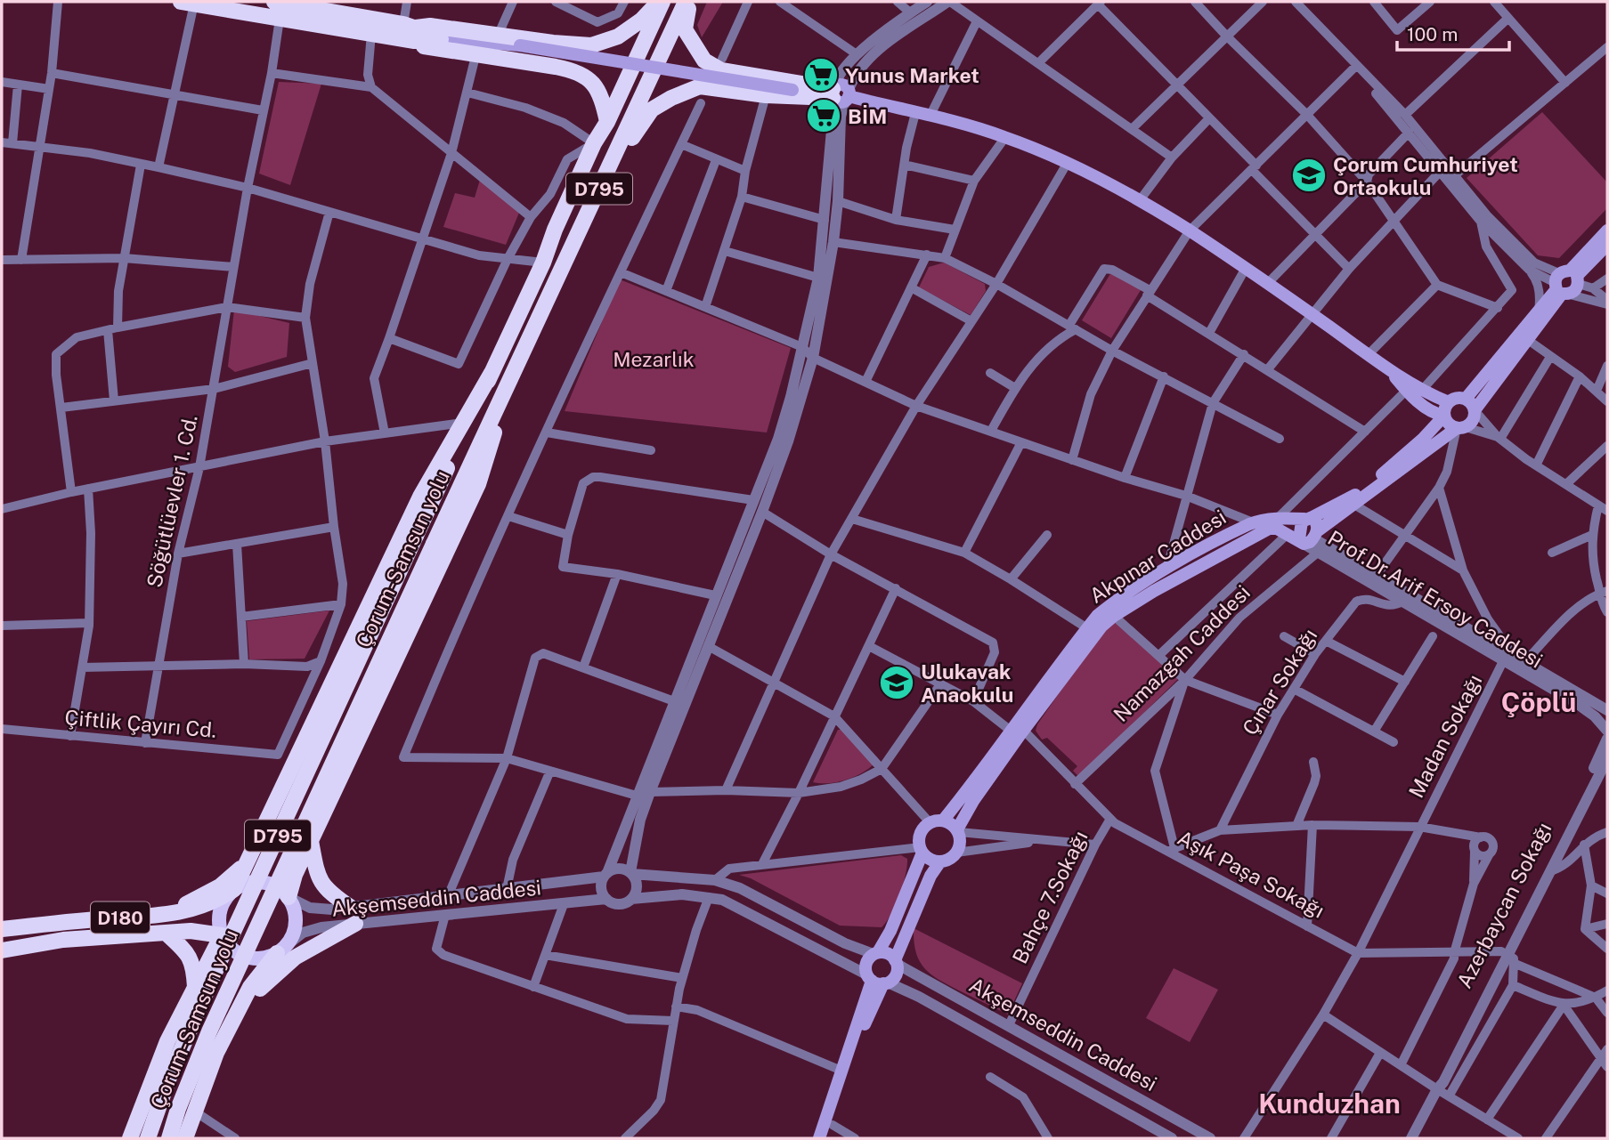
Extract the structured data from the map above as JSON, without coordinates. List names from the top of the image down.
{
  "streets": {
    "highway": ["D795", "Çorum-Samsun yolu", "D180"],
    "main road": ["Akpınar Caddesi"],
    "street": [
      "Söğütlüevler 1. Cd.",
      "Prof.Dr.Arif Ersoy Caddesi",
      "Namazgah Caddesi",
      "Çınar Sokağı",
      "Çiftlik Çayırı Cd.",
      "Madan Sokağı",
      "Aşık Paşa Sokağı",
      "Bahçe 7.Sokağı",
      "Akşemseddin Caddesi",
      "Azerbaycan Sokağı"
    ]
  },
  "crossings": [
    ["Söğütlüevler 1. Cd.", "Çiftlik Çayırı Cd."],
    ["Akpınar Caddesi", "Prof.Dr.Arif Ersoy Caddesi"],
    ["Akpınar Caddesi", "Aşık Paşa Sokağı"],
    ["Prof.Dr.Arif Ersoy Caddesi", "Namazgah Caddesi"],
    ["Prof.Dr.Arif Ersoy Caddesi", "Çınar Sokağı"],
    ["Prof.Dr.Arif Ersoy Caddesi", "Madan Sokağı"],
    ["Namazgah Caddesi", "Aşık Paşa Sokağı"],
    ["Madan Sokağı", "Aşık Paşa Sokağı"],
    ["Aşık Paşa Sokağı", "Bahçe 7.Sokağı"],
    ["Aşık Paşa Sokağı", "Azerbaycan Sokağı"],
    ["Bahçe 7.Sokağı", "Akşemseddin Caddesi"],
    ["Akşemseddin Caddesi", "D180"]
  ],
  "districts": ["Çöplü", "Kunduzhan"],
  "parks": ["Mezarlık"],
  "places": {
    "supermarket": ["Yunus Market", "BİM"],
    "school or university": ["Çorum Cumhuriyet Ortaokulu", "Ulukavak Anaokulu"]
  },
  "scale_bar": "100 m"
}
